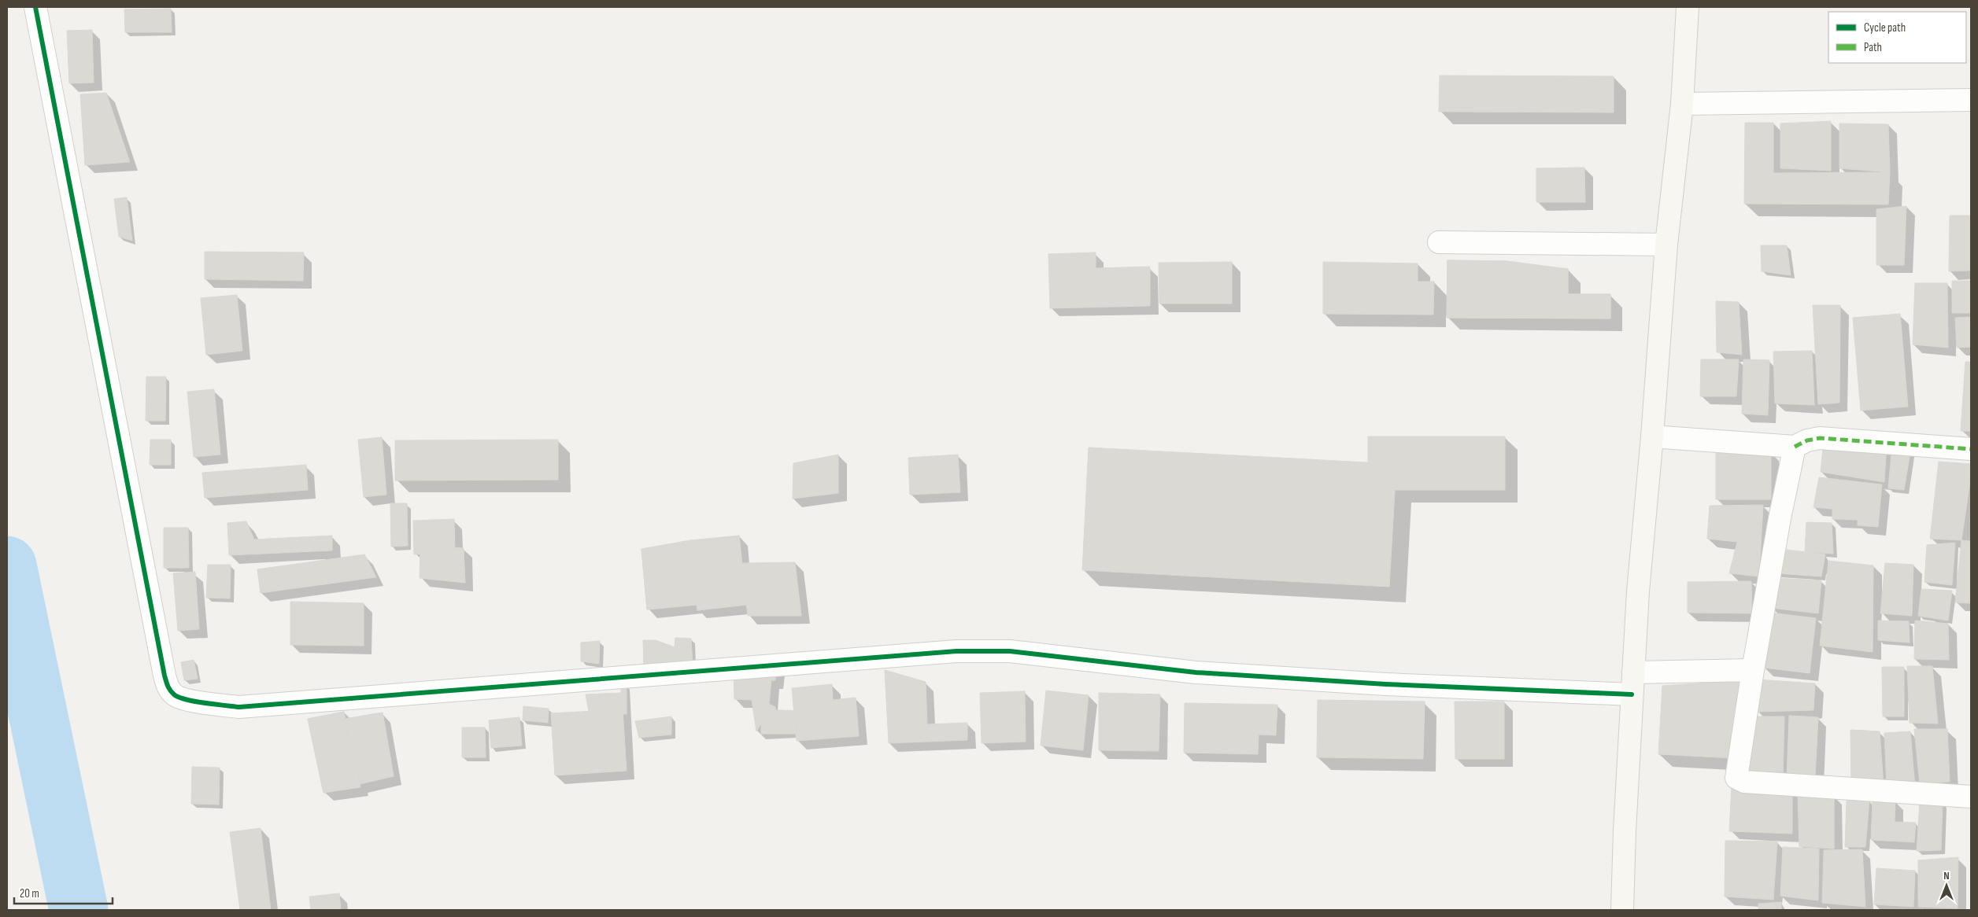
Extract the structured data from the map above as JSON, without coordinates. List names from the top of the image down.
{
  "legend": ["Cycle path", "Path"],
  "scale_bar": "20 m",
  "north": "top"
}
